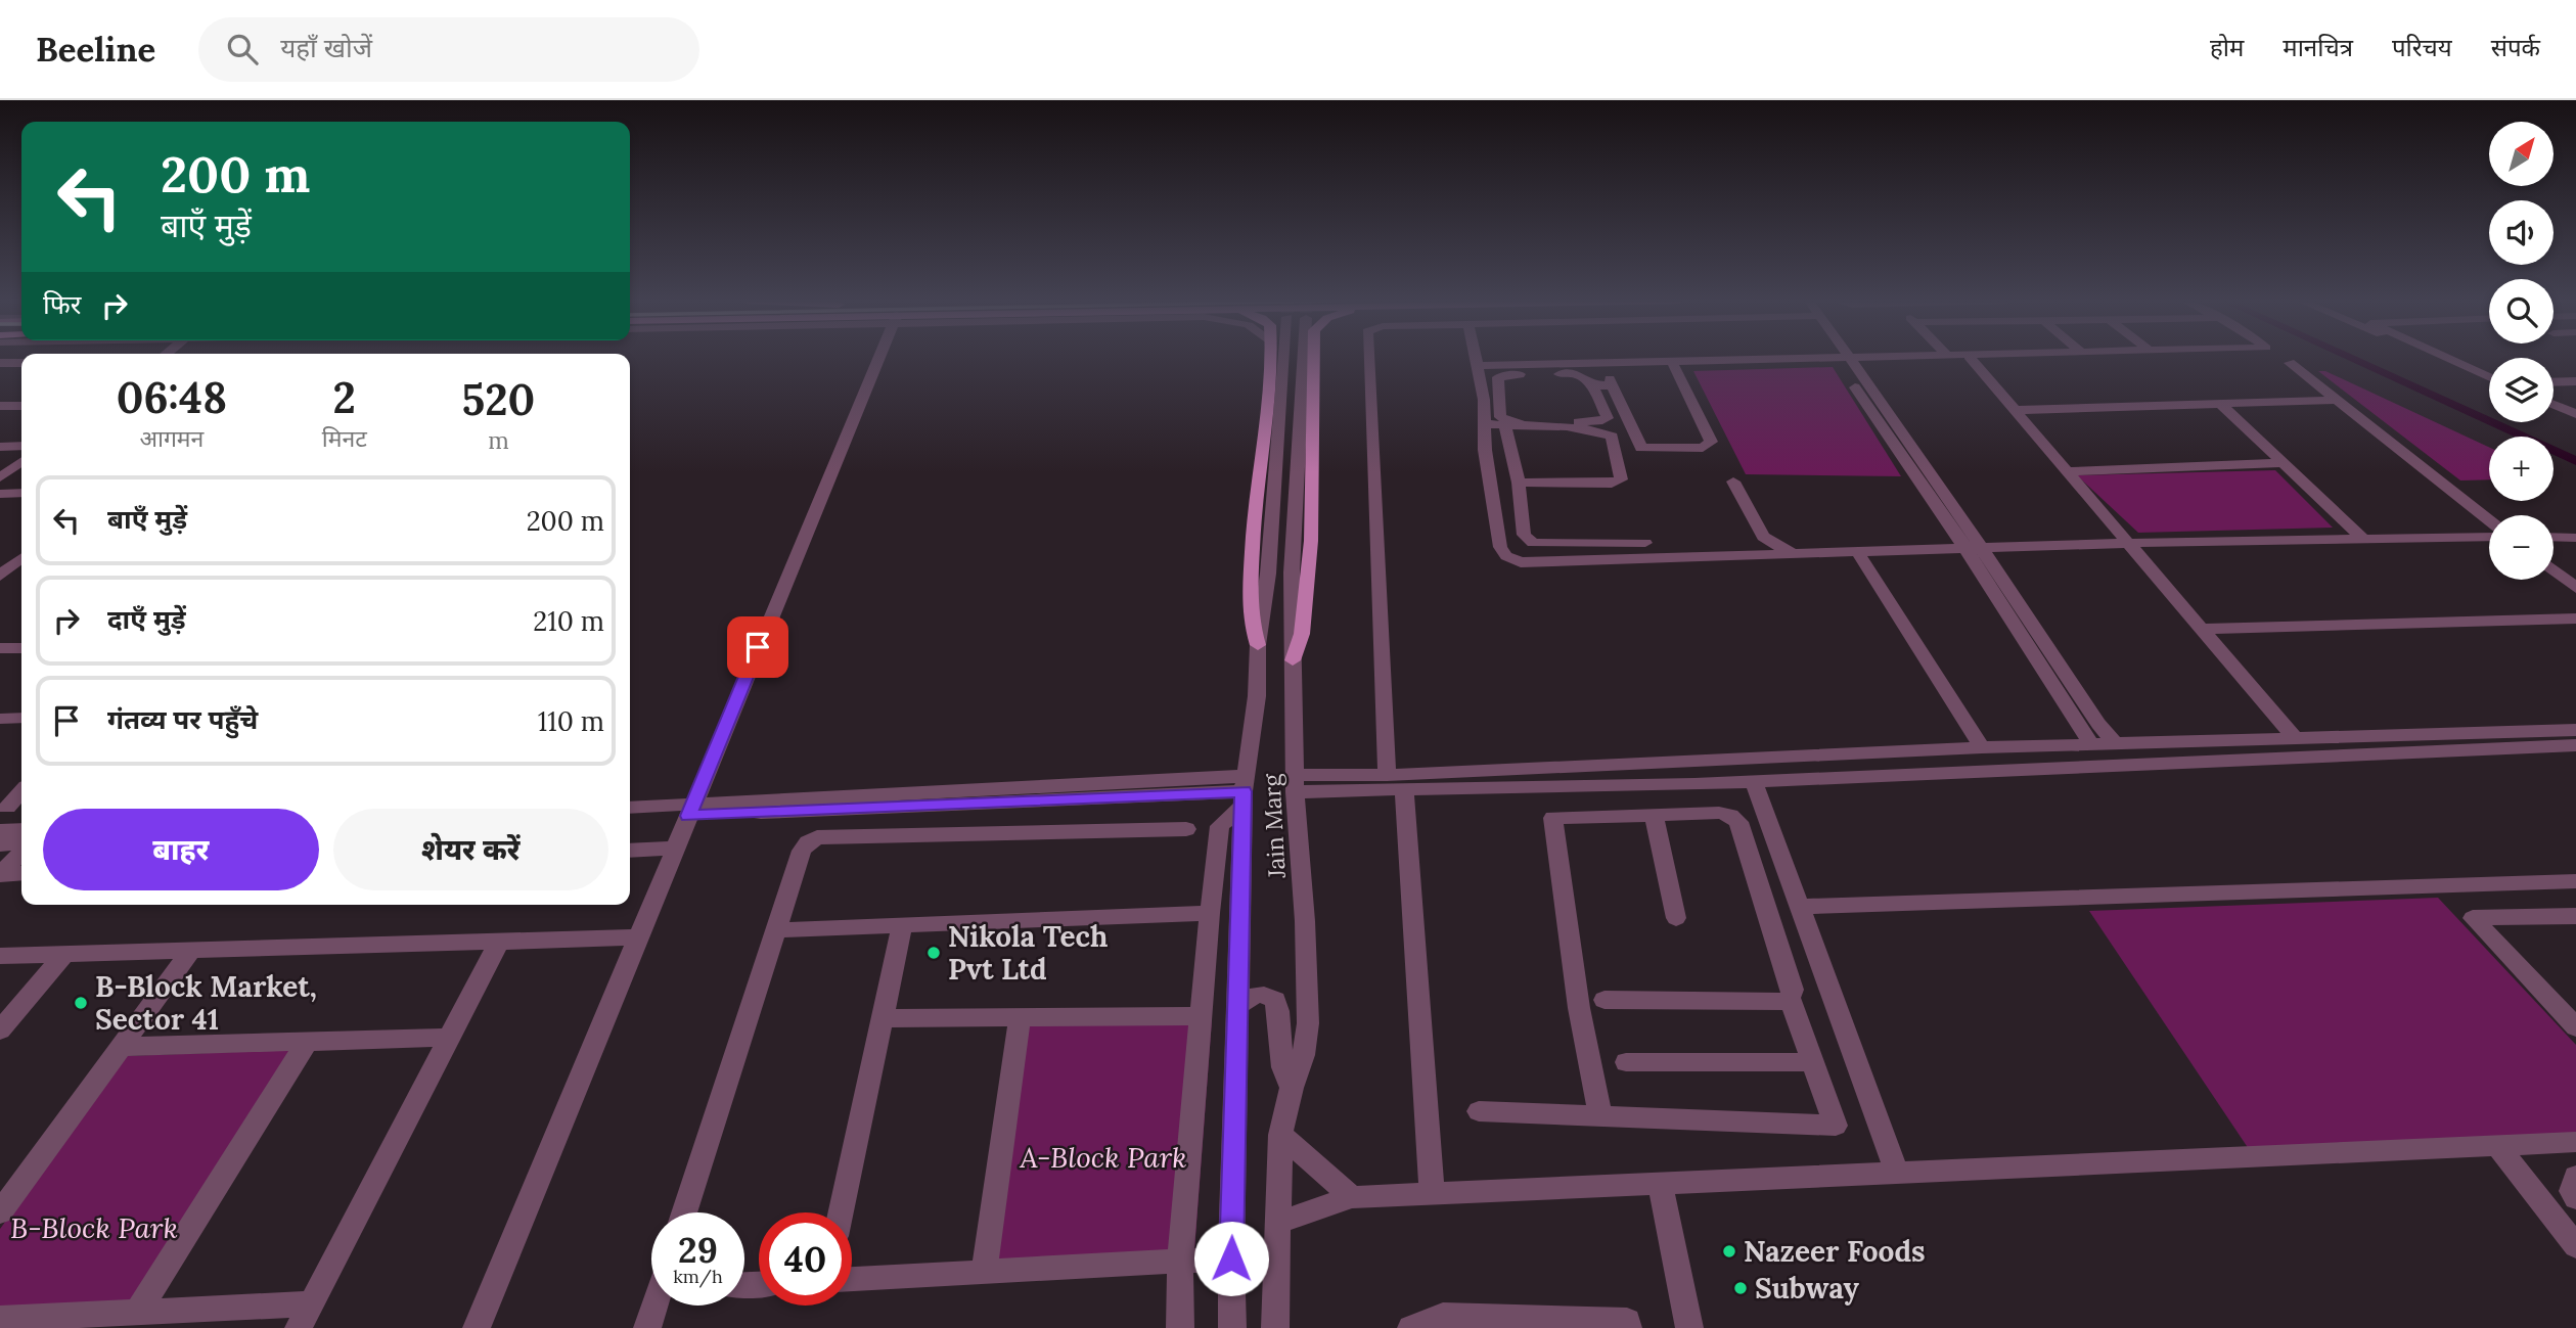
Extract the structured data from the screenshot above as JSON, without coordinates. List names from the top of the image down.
{
  "streets": {
    "street": ["Jain Marg"]
  },
  "parks": ["A-Block Park", "B-Block Park"],
  "places": [
    "Nikola Tech Pvt Ltd",
    "B-Block Market, Sector 41",
    "Nazeer Foods",
    "Subway"
  ],
  "north": "top right",
  "page": {
    "header": "Beeline",
    "search": "यहाँ खोजें",
    "nav": [
      "होम",
      "मानचित्र",
      "परिचय",
      "संपर्क"
    ],
    "map_buttons": ["+", "−"],
    "turn": ["200 m", "बाएँ मुड़ें"],
    "then": "फिर",
    "eta": [
      "06:48",
      "आगमन",
      "2",
      "मिनट",
      "520",
      "m"
    ],
    "list": [
      {
        "name": "बाएँ मुड़ें",
        "value": "200 m"
      },
      {
        "name": "दाएँ मुड़ें",
        "value": "210 m"
      },
      {
        "name": "गंतव्य पर पहुँचे",
        "value": "110 m"
      }
    ],
    "buttons": ["बाहर", "शेयर करें"],
    "speed": "29 km/h",
    "limit": "40"
  }
}
